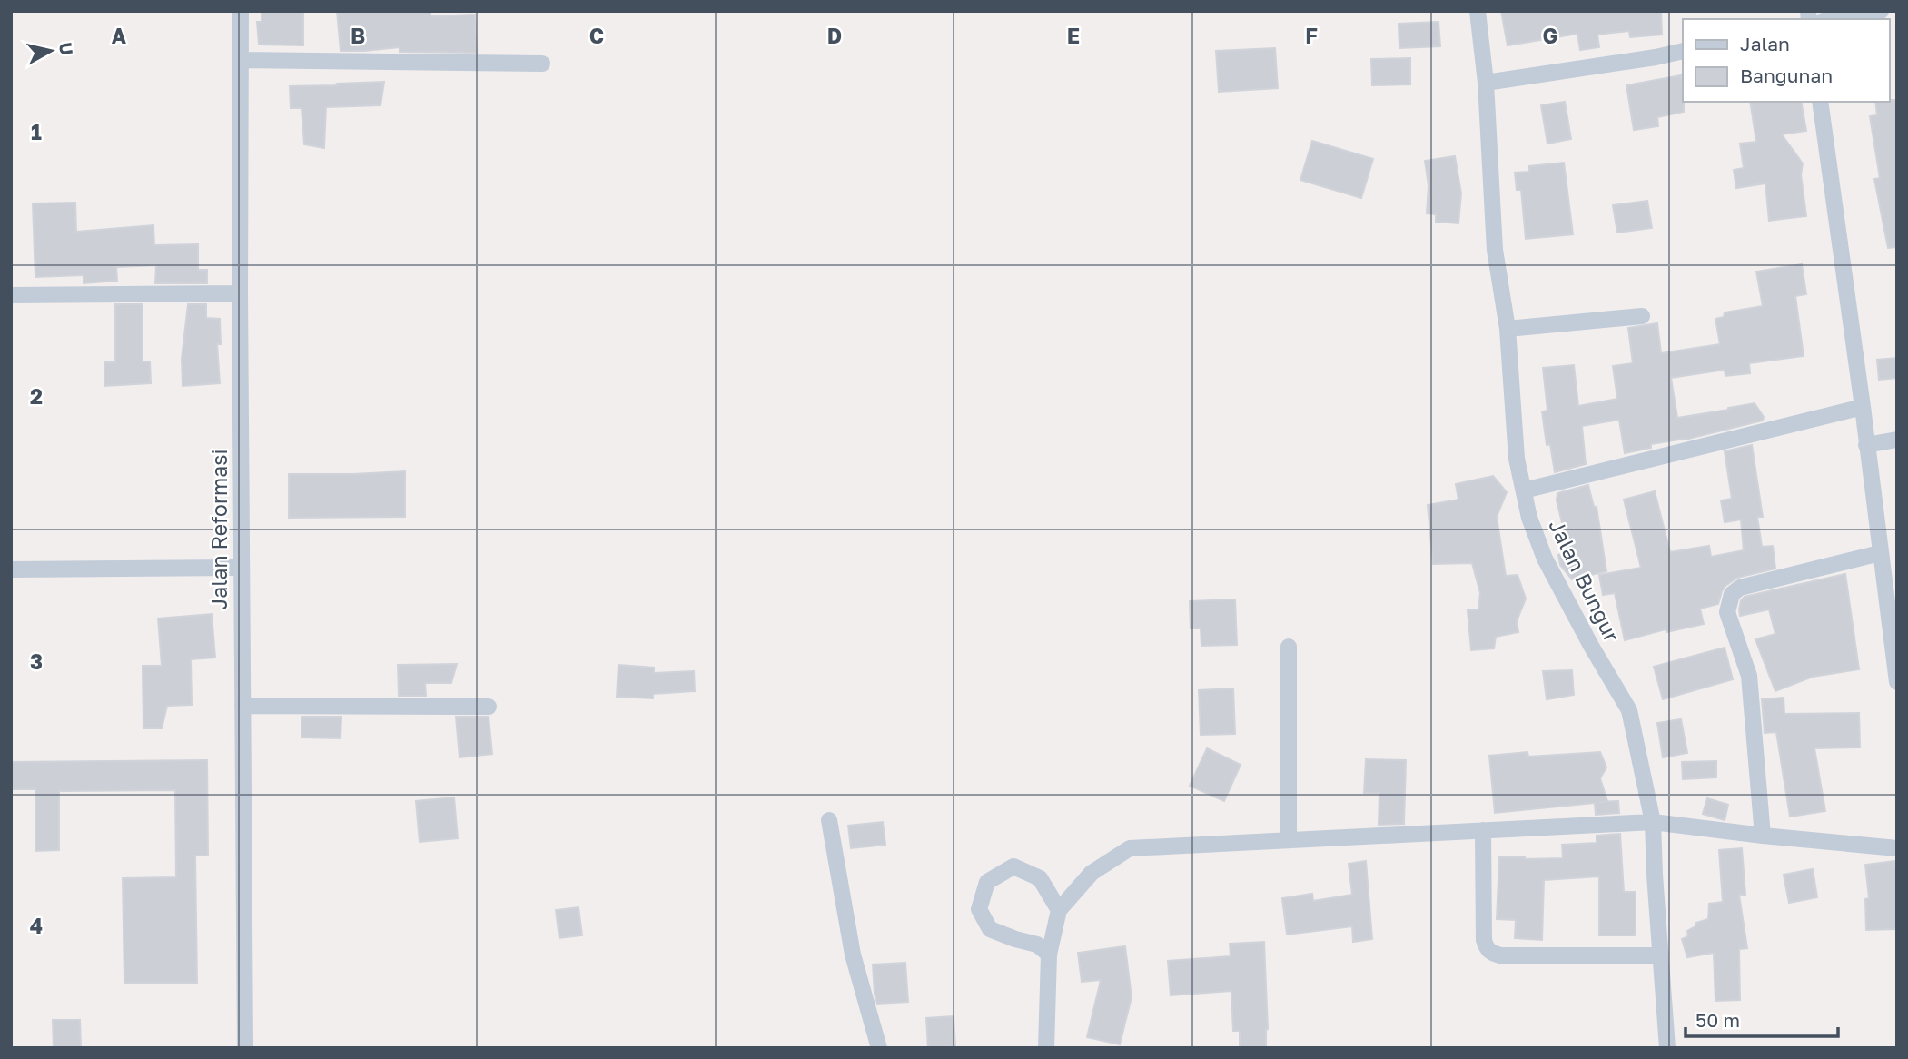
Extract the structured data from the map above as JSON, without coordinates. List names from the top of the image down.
{
  "streets": {
    "street": ["Jalan Reformasi", "Jalan Bungur"]
  },
  "legend": ["Jalan", "Bangunan"],
  "scale_bar": "50 m",
  "north": "right",
  "grid": {
    "columns": [
      "A",
      "B",
      "C",
      "D",
      "E",
      "F",
      "G"
    ],
    "rows": [
      "1",
      "2",
      "3",
      "4"
    ]
  }
}
